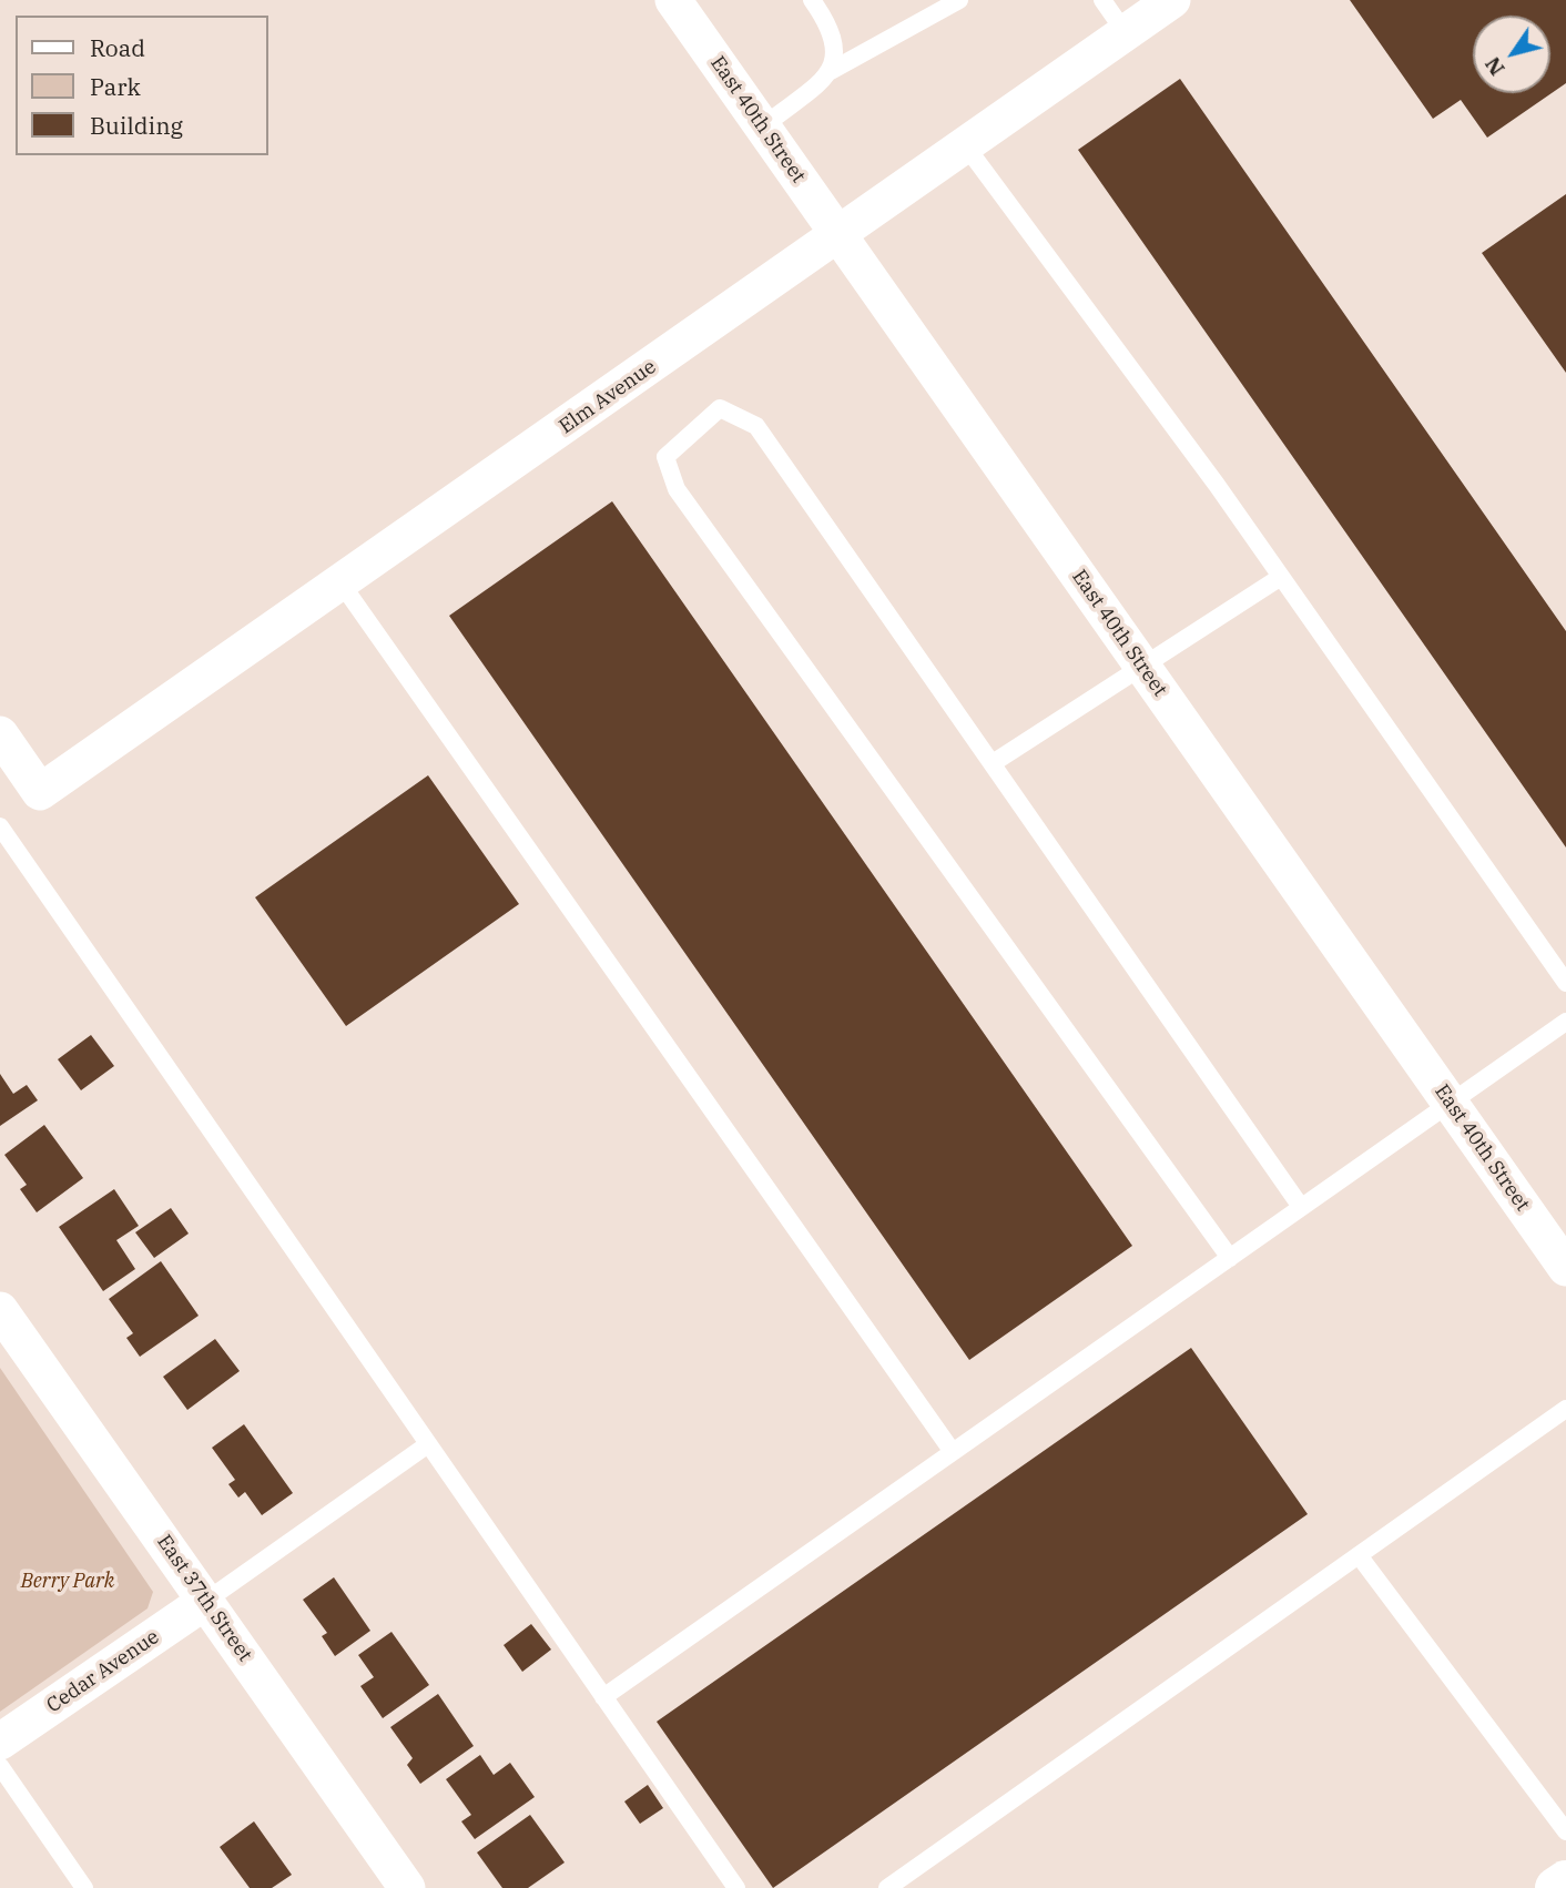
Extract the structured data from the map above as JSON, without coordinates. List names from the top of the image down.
{
  "streets": {
    "street": [
      "East 40th Street",
      "Elm Avenue",
      "East 37th Street",
      "Cedar Avenue"
    ]
  },
  "crossings": [
    ["East 40th Street", "Elm Avenue"],
    ["East 37th Street", "Cedar Avenue"]
  ],
  "parks": ["Berry Park"],
  "legend": ["Road", "Park", "Building"],
  "north": "bottom left"
}
